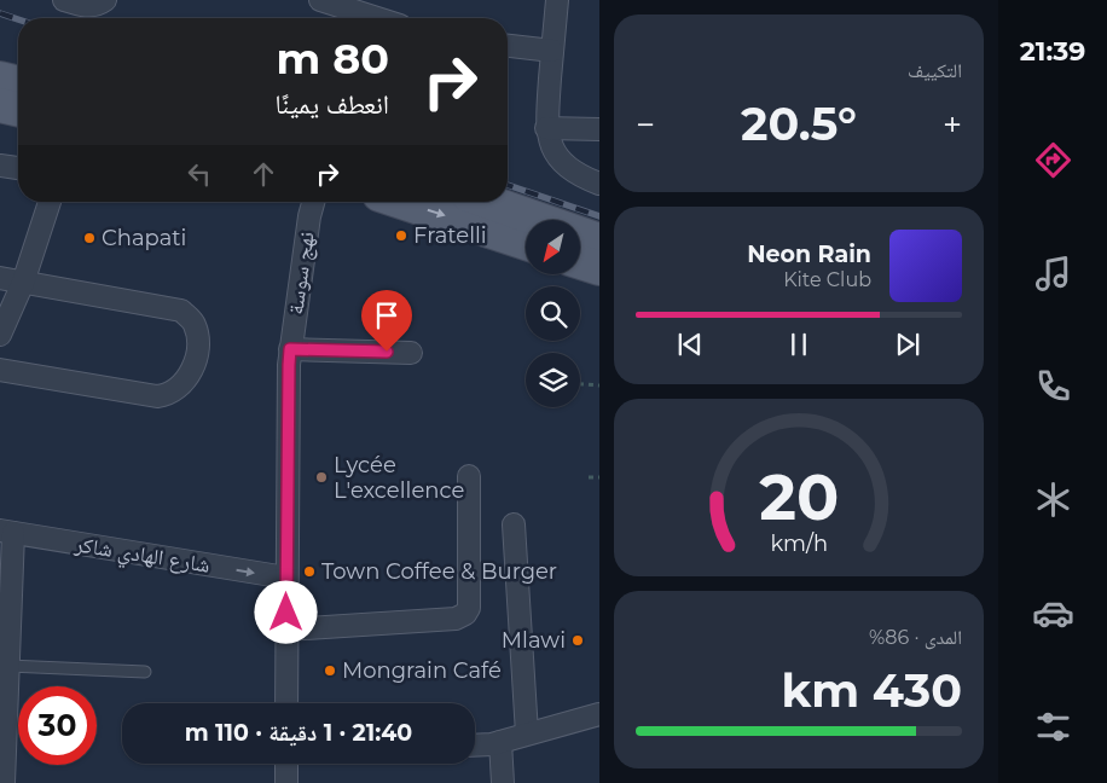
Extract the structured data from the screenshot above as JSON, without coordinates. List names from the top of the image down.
{
  "streets": {
    "street": ["نهج سوسة", "شارع الهادي شاكر"]
  },
  "crossings": [
    ["نهج سوسة", "شارع الهادي شاكر"]
  ],
  "one_way": ["شارع الهادي شاكر"],
  "places": [
    "Fratelli",
    "Chapati",
    "Lycée L'excellence",
    "Town Coffee & Burger",
    "Mlawi",
    "Mongrain Café"
  ],
  "north": "bottom left",
  "page": {
    "tabs": "21:39",
    "tile": [
      "التكييف",
      ["المدى · 86%", "430 km"]
    ],
    "turn": ["80 m", "انعطف يمينًا"],
    "heat": ["−", "20.5°", "+"],
    "song": ["Neon Rain", "Kite Club"],
    "limit": "30",
    "trip": "21:40 · 1 دقيقة · 110 m",
    "gauge": ["20", "km/h"]
  }
}
